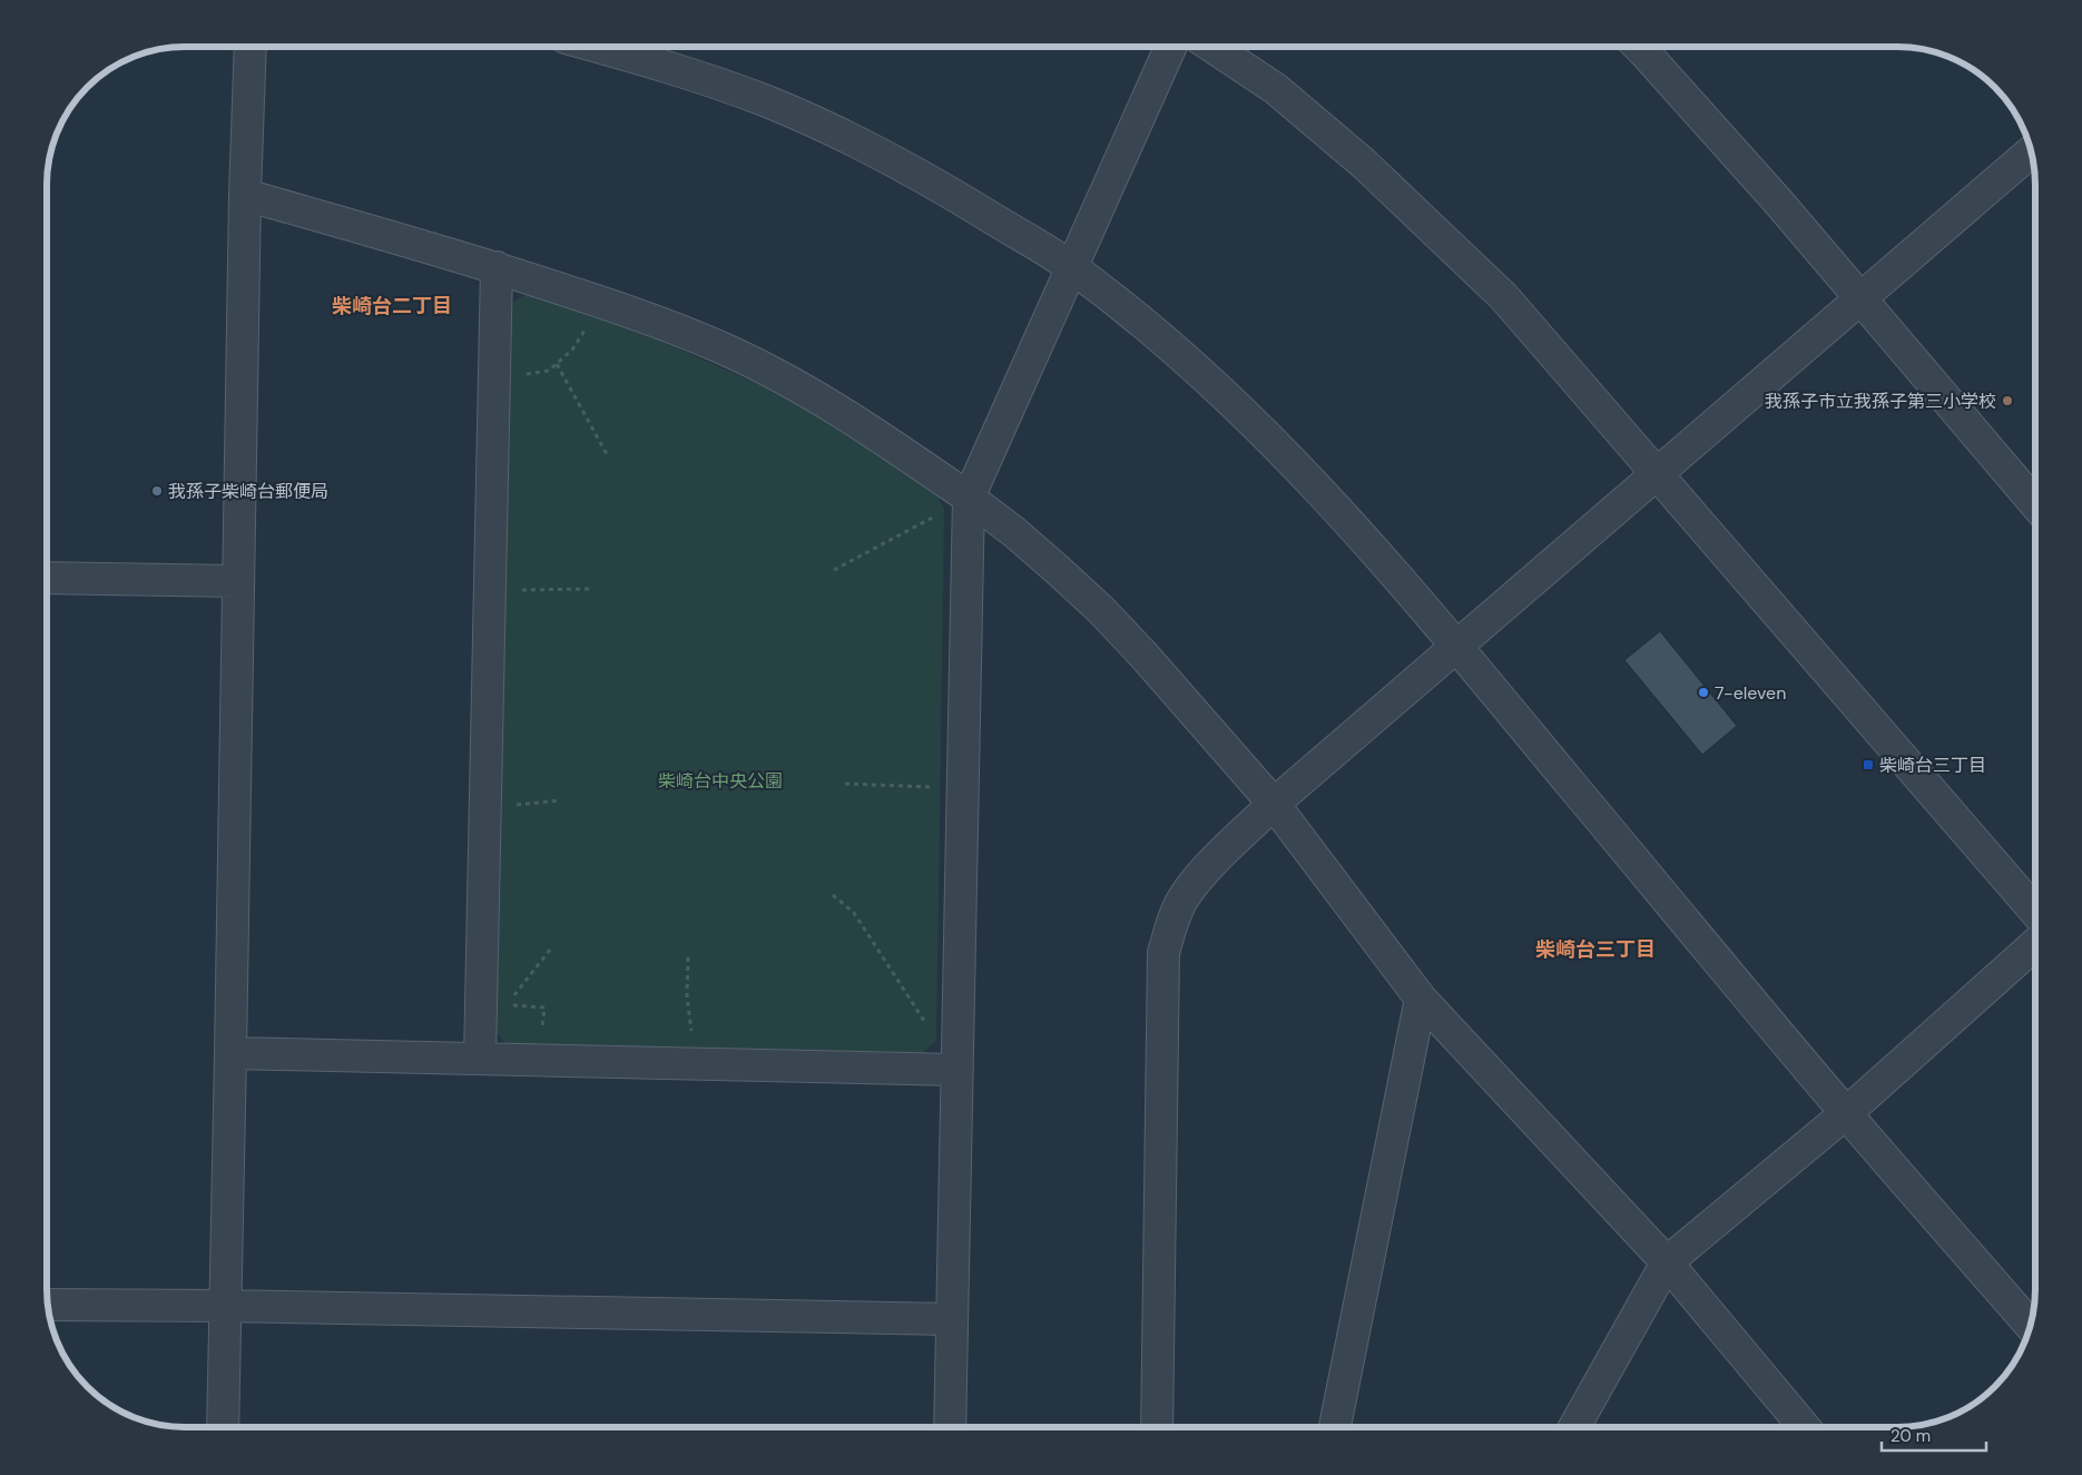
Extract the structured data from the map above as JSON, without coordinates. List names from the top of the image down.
{
  "districts": ["柴崎台二丁目", "柴崎台三丁目"],
  "parks": ["柴崎台中央公園"],
  "places": {
    "other": ["我孫子市立我孫子第三小学校", "我孫子柴崎台郵便局", "7-eleven"],
    "transit": ["柴崎台三丁目"]
  },
  "scale_bar": "20 m"
}
